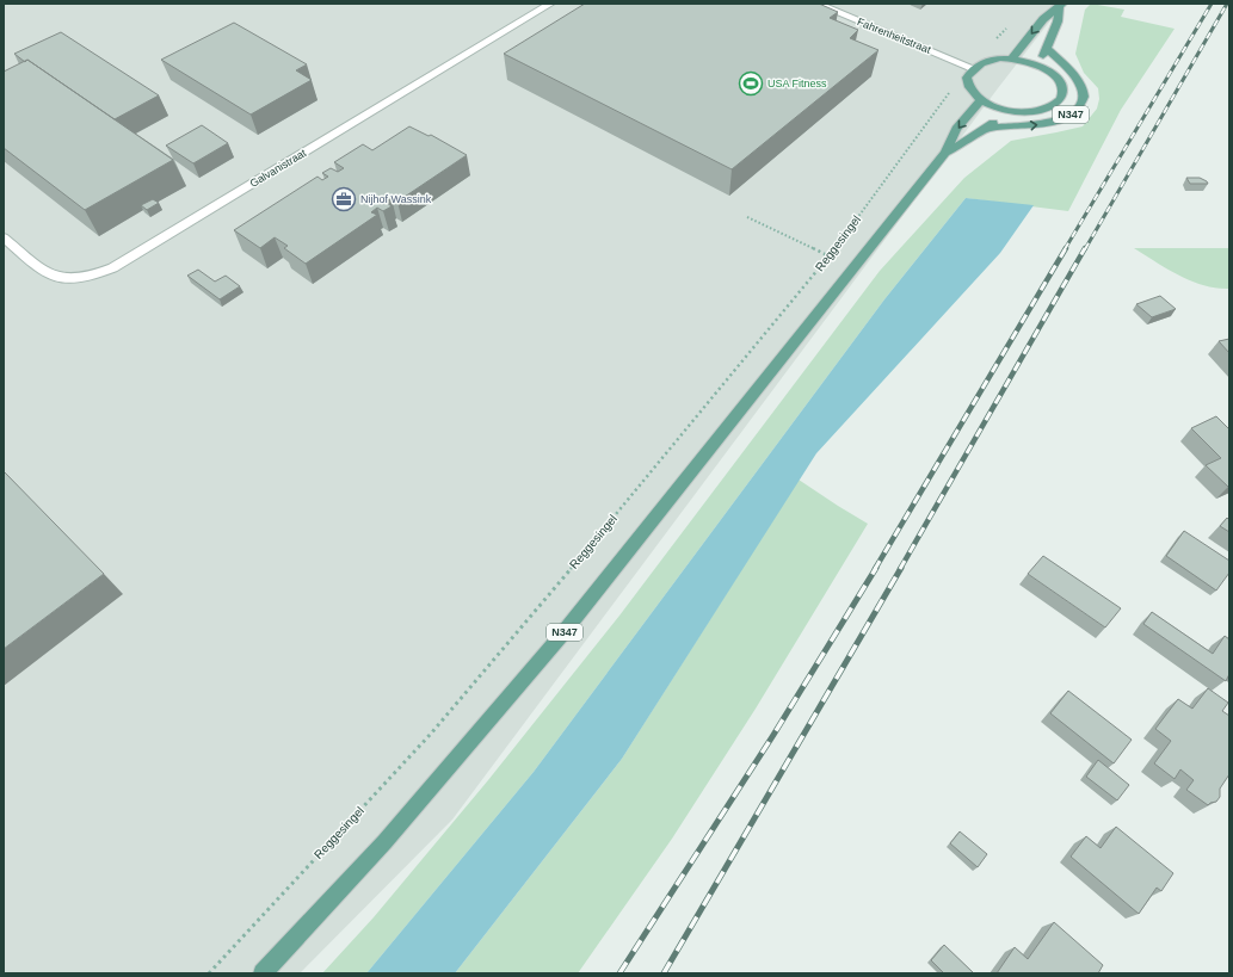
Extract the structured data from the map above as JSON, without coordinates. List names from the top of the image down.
{
  "streets": {
    "main road": ["N347"],
    "street": ["Fahrenheitstraat", "Galvanistraat"],
    "path": ["Reggesingel"]
  },
  "crossings": [
    ["Fahrenheitstraat", "N347"]
  ],
  "places": {
    "sports": ["USA Fitness"],
    "office": ["Nijhof Wassink"]
  }
}
